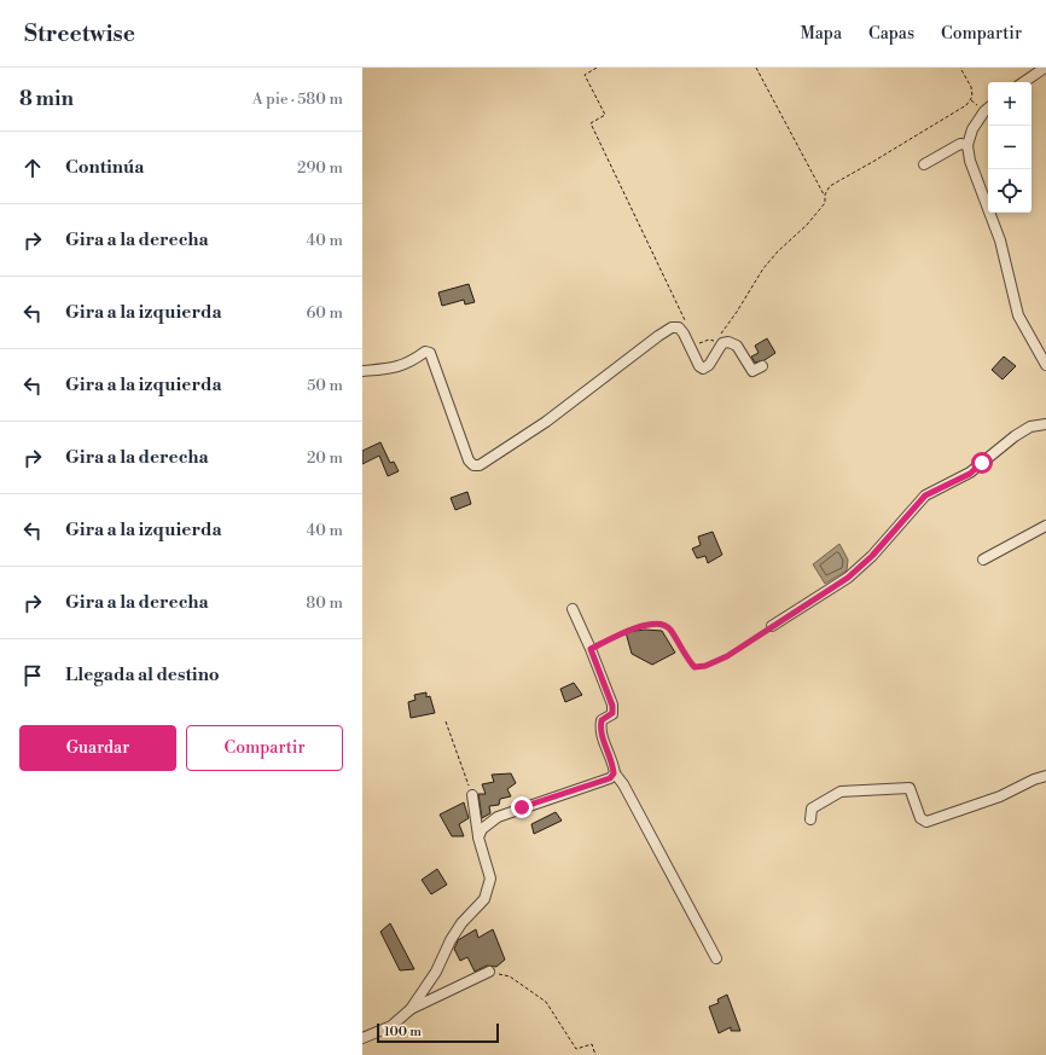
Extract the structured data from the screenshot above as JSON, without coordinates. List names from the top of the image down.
{
  "scale_bar": "100 m",
  "page": {
    "header": "Streetwise",
    "nav": ["Mapa", "Capas", "Compartir"],
    "heading": ["8 min", "A pie · 580 m"],
    "map_buttons": ["+", "−"],
    "list": [
      ["Continúa", "290 m"],
      ["Gira a la derecha", "40 m"],
      ["Gira a la izquierda", "60 m"],
      ["Gira a la izquierda", "50 m"],
      ["Gira a la derecha", "20 m"],
      ["Gira a la izquierda", "40 m"],
      ["Gira a la derecha", "80 m"],
      "Llegada al destino"
    ],
    "buttons": ["Guardar", "Compartir"],
    "scale": "100 m"
  }
}
